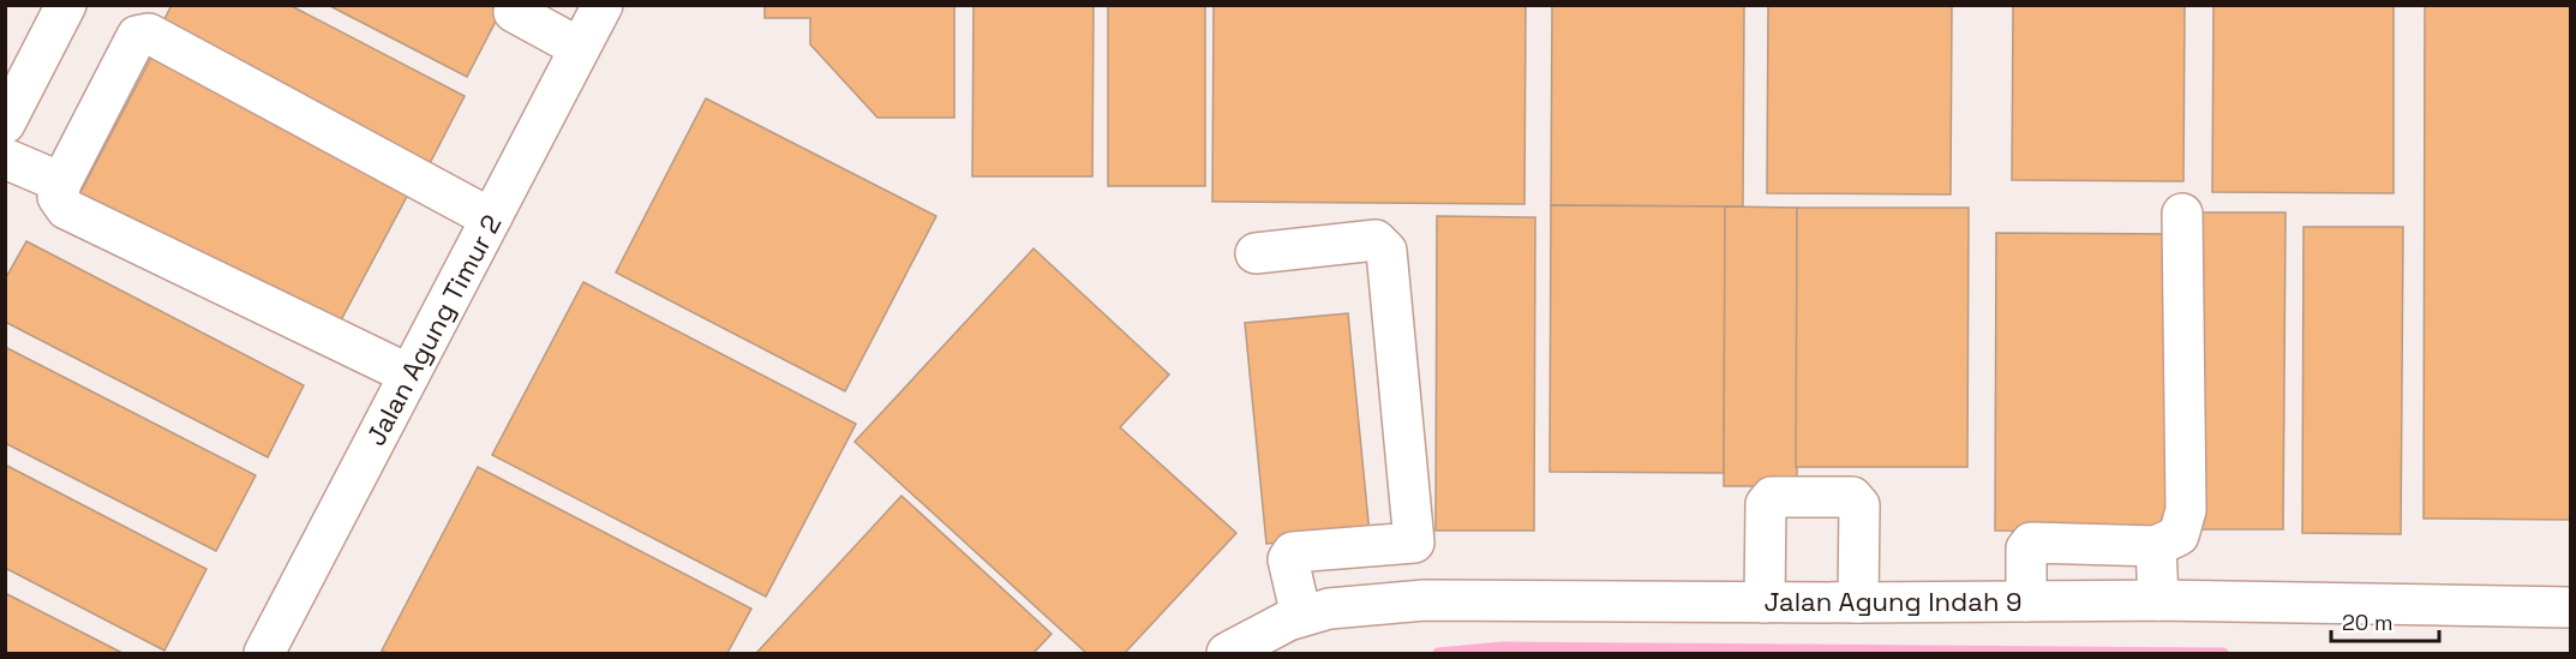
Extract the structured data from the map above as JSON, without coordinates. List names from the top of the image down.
{
  "streets": {
    "street": ["Jalan Agung Timur 2", "Jalan Agung Indah 9"]
  },
  "scale_bar": "20 m"
}
